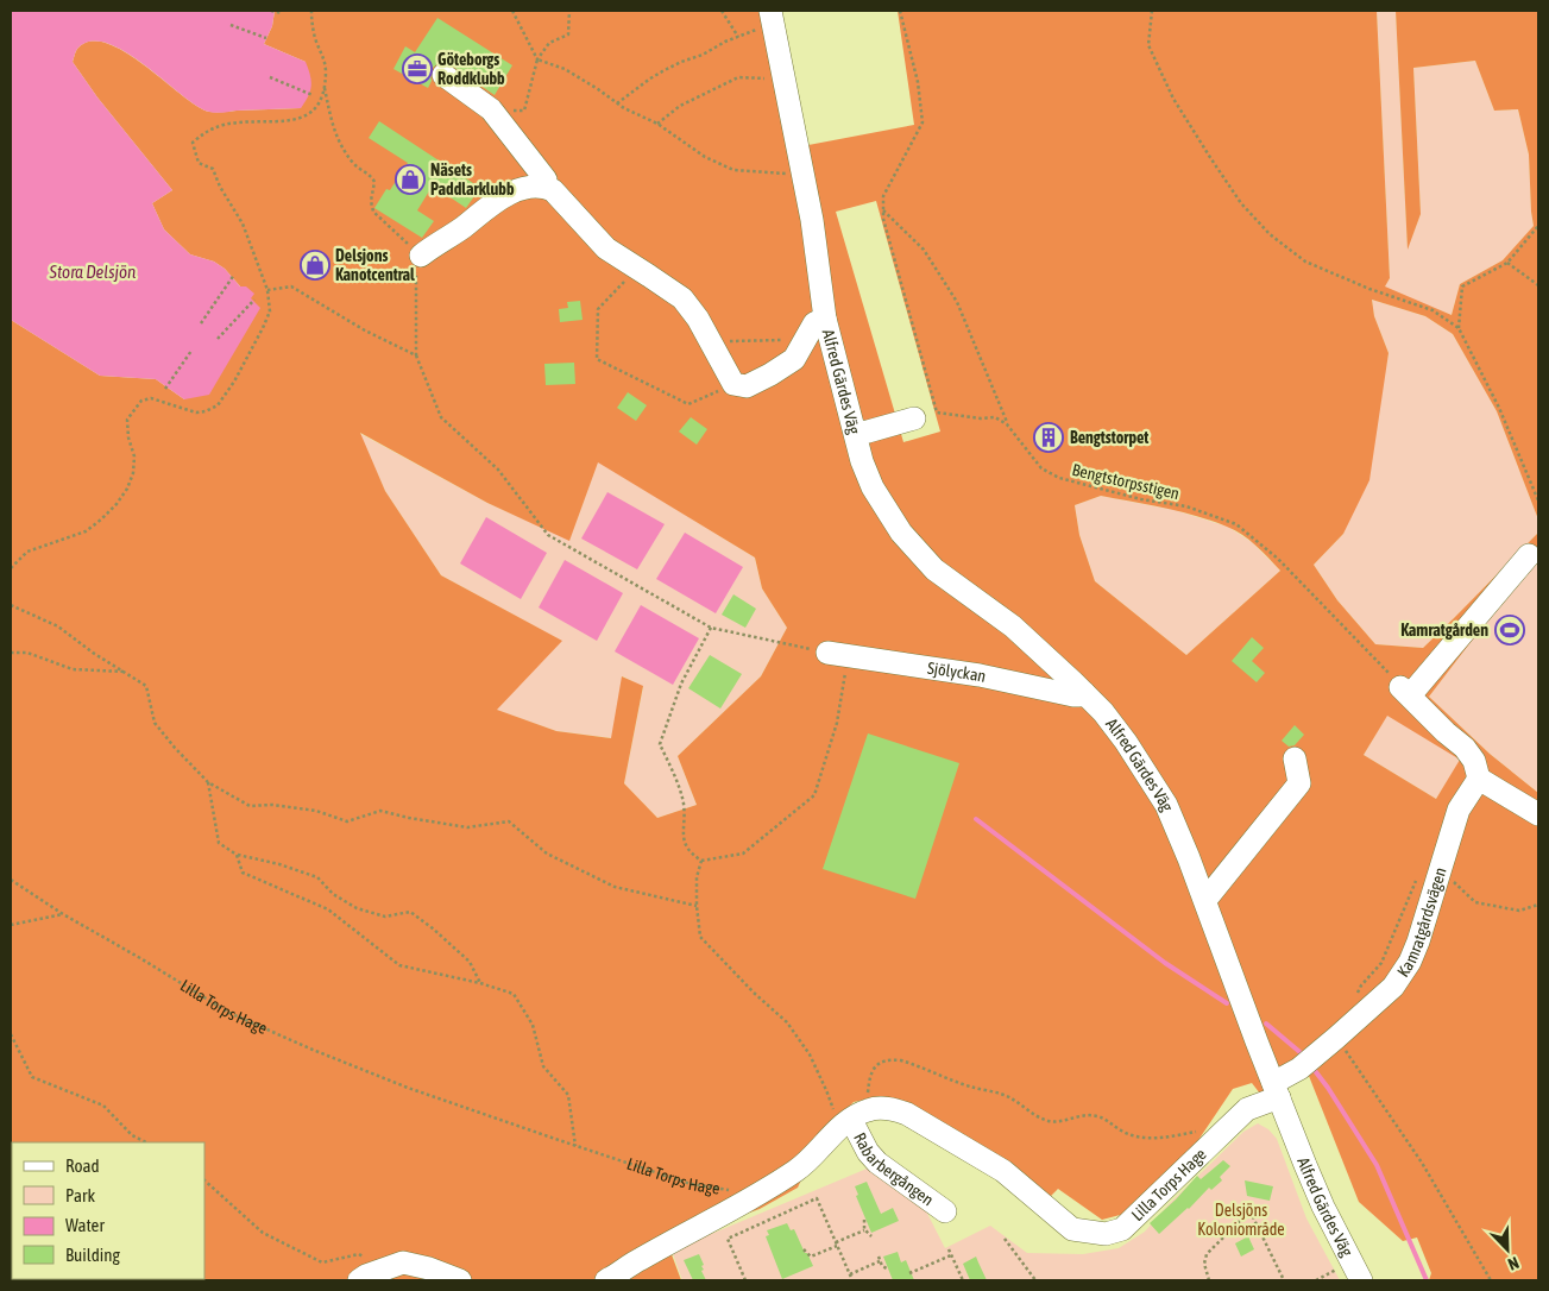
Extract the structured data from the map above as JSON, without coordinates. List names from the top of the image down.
{
  "streets": {
    "street": [
      "Alfred Gärdes Väg",
      "Sjölyckan",
      "Kamratgårdsvägen",
      "Lilla Torps Hage",
      "Rabarbergången"
    ],
    "path": ["Bengtstorpsstigen"]
  },
  "crossings": [
    ["Alfred Gärdes Väg", "Sjölyckan"],
    ["Alfred Gärdes Väg", "Kamratgårdsvägen"],
    ["Alfred Gärdes Väg", "Lilla Torps Hage"],
    ["Kamratgårdsvägen", "Lilla Torps Hage"],
    ["Lilla Torps Hage", "Rabarbergången"]
  ],
  "water": ["Stora Delsjön"],
  "parks": ["Delsjöns Koloniområde"],
  "places": {
    "office": ["Göteborgs Roddklubb"],
    "shop": ["Näsets Paddlarklubb", "Delsjons Kanotcentral"],
    "building": ["Bengtstorpet"],
    "sports": ["Kamratgården"]
  },
  "legend": [
    "Road",
    "Park",
    "Water",
    "Building"
  ],
  "north": "bottom right"
}
